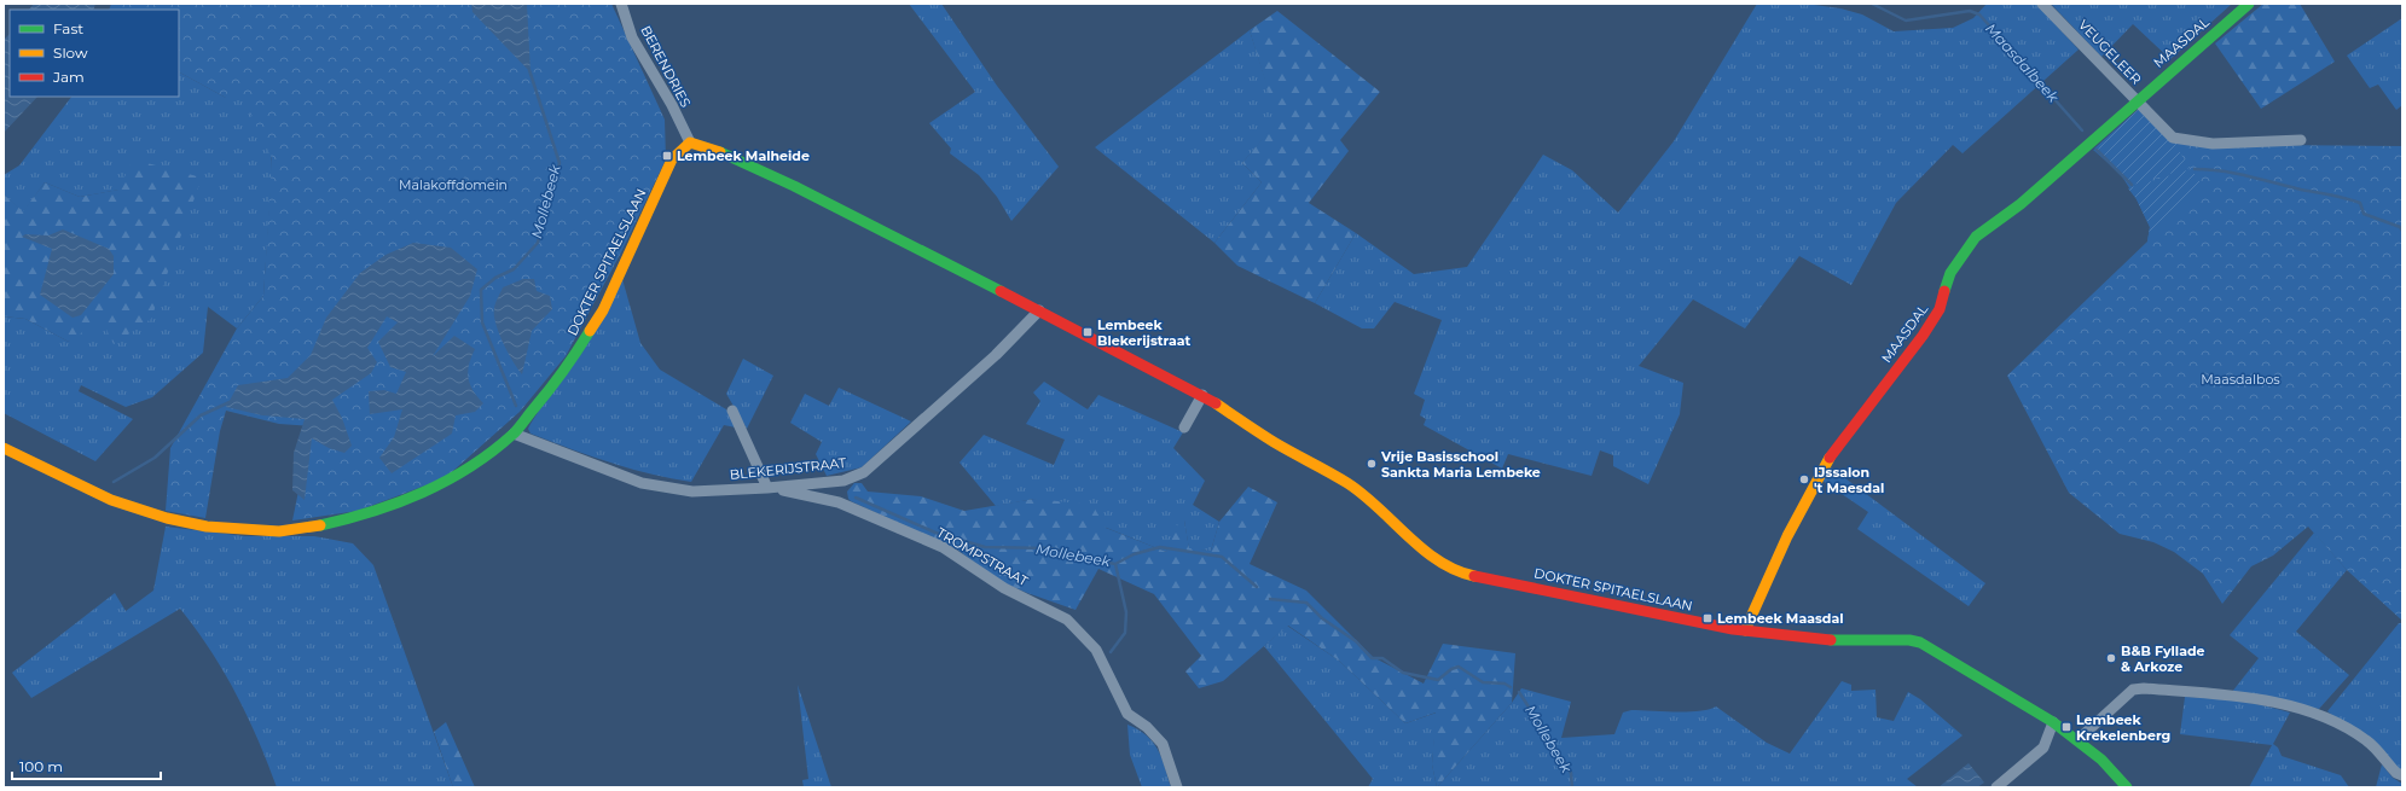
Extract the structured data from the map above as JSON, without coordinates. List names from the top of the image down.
{
  "streets": {
    "street": [
      "MAASDAL",
      "VEUGELEER",
      "BERENDRIES",
      "DOKTER SPITAELSLAAN",
      "BLEKERIJSTRAAT",
      "TROMPSTRAAT"
    ]
  },
  "crossings": [
    ["MAASDAL", "VEUGELEER"],
    ["MAASDAL", "DOKTER SPITAELSLAAN"],
    ["BERENDRIES", "DOKTER SPITAELSLAAN"],
    ["DOKTER SPITAELSLAAN", "BLEKERIJSTRAAT"],
    ["BLEKERIJSTRAAT", "TROMPSTRAAT"]
  ],
  "water": ["Maasdalbeek", "Mollebeek"],
  "parks": ["Malakoffdomein", "Maasdalbos"],
  "places": {
    "transit": [
      "Lembeek Malheide",
      "Lembeek Blekerijstraat",
      "Lembeek Maasdal",
      "Lembeek Krekelenberg"
    ],
    "other": ["Vrije Basisschool Sankta Maria Lembeke", "IJssalon 't Maesdal", "B&B Fyllade & Arkoze"]
  },
  "legend": ["Fast", "Slow", "Jam"],
  "scale_bar": "100 m"
}
